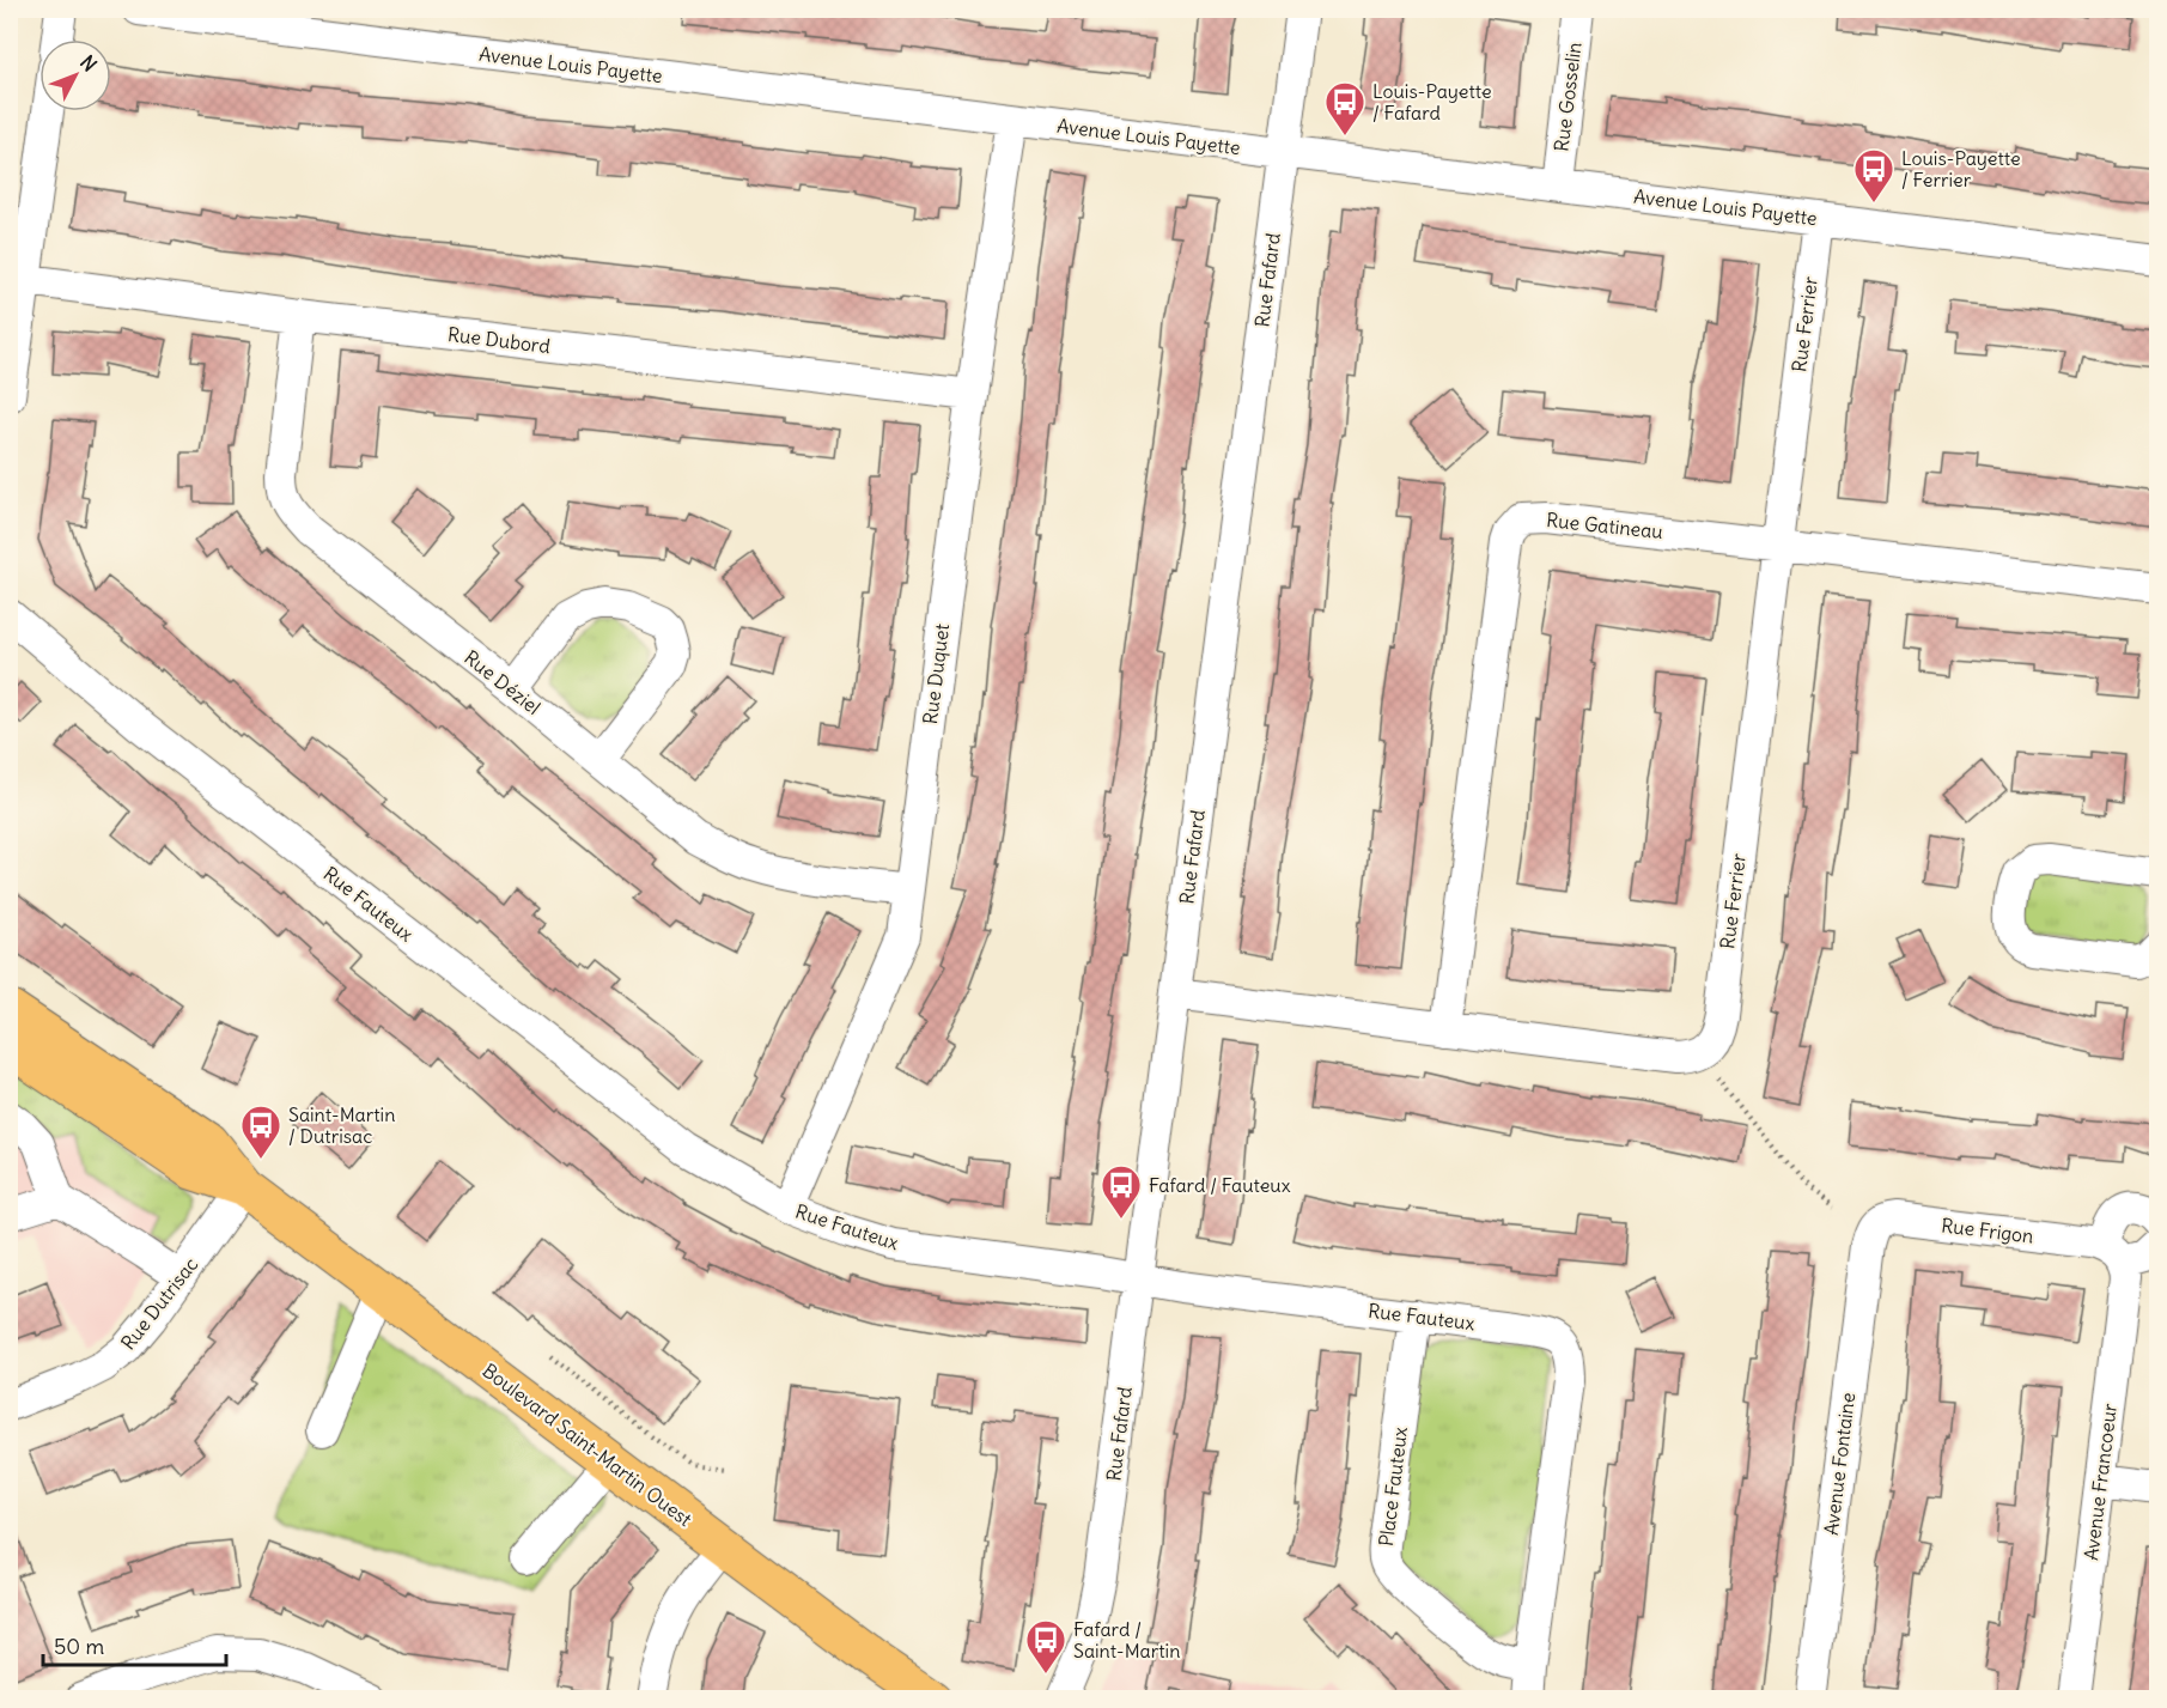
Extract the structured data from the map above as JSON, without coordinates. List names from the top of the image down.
{
  "streets": {
    "main road": ["Boulevard Saint-Martin Ouest"],
    "street": [
      "Avenue Louis Payette",
      "Rue Gosselin",
      "Rue Fafard",
      "Rue Ferrier",
      "Rue Dubord",
      "Rue Gatineau",
      "Rue Duquet",
      "Rue Déziel",
      "Rue Fauteux",
      "Rue Frigon",
      "Rue Dutrisac",
      "Avenue Fontaine",
      "Avenue Francoeur",
      "Place Fauteux"
    ]
  },
  "crossings": [
    ["Avenue Louis Payette", "Rue Gosselin"],
    ["Avenue Louis Payette", "Rue Fafard"],
    ["Avenue Louis Payette", "Rue Ferrier"],
    ["Avenue Louis Payette", "Rue Duquet"],
    ["Rue Fafard", "Rue Ferrier"],
    ["Rue Fafard", "Rue Fauteux"],
    ["Rue Ferrier", "Rue Gatineau"],
    ["Rue Dubord", "Rue Duquet"],
    ["Rue Dubord", "Rue Déziel"],
    ["Rue Duquet", "Rue Déziel"],
    ["Rue Duquet", "Rue Fauteux"],
    ["Rue Fauteux", "Place Fauteux"],
    ["Rue Frigon", "Avenue Fontaine"],
    ["Rue Frigon", "Avenue Francoeur"],
    ["Rue Dutrisac", "Boulevard Saint-Martin Ouest"]
  ],
  "places": {
    "bus stop": [
      "Louis-Payette / Fafard",
      "Louis-Payette / Ferrier",
      "Saint-Martin / Dutrisac",
      "Fafard / Fauteux",
      "Fafard / Saint-Martin"
    ]
  },
  "scale_bar": "50 m",
  "north": "top right"
}
